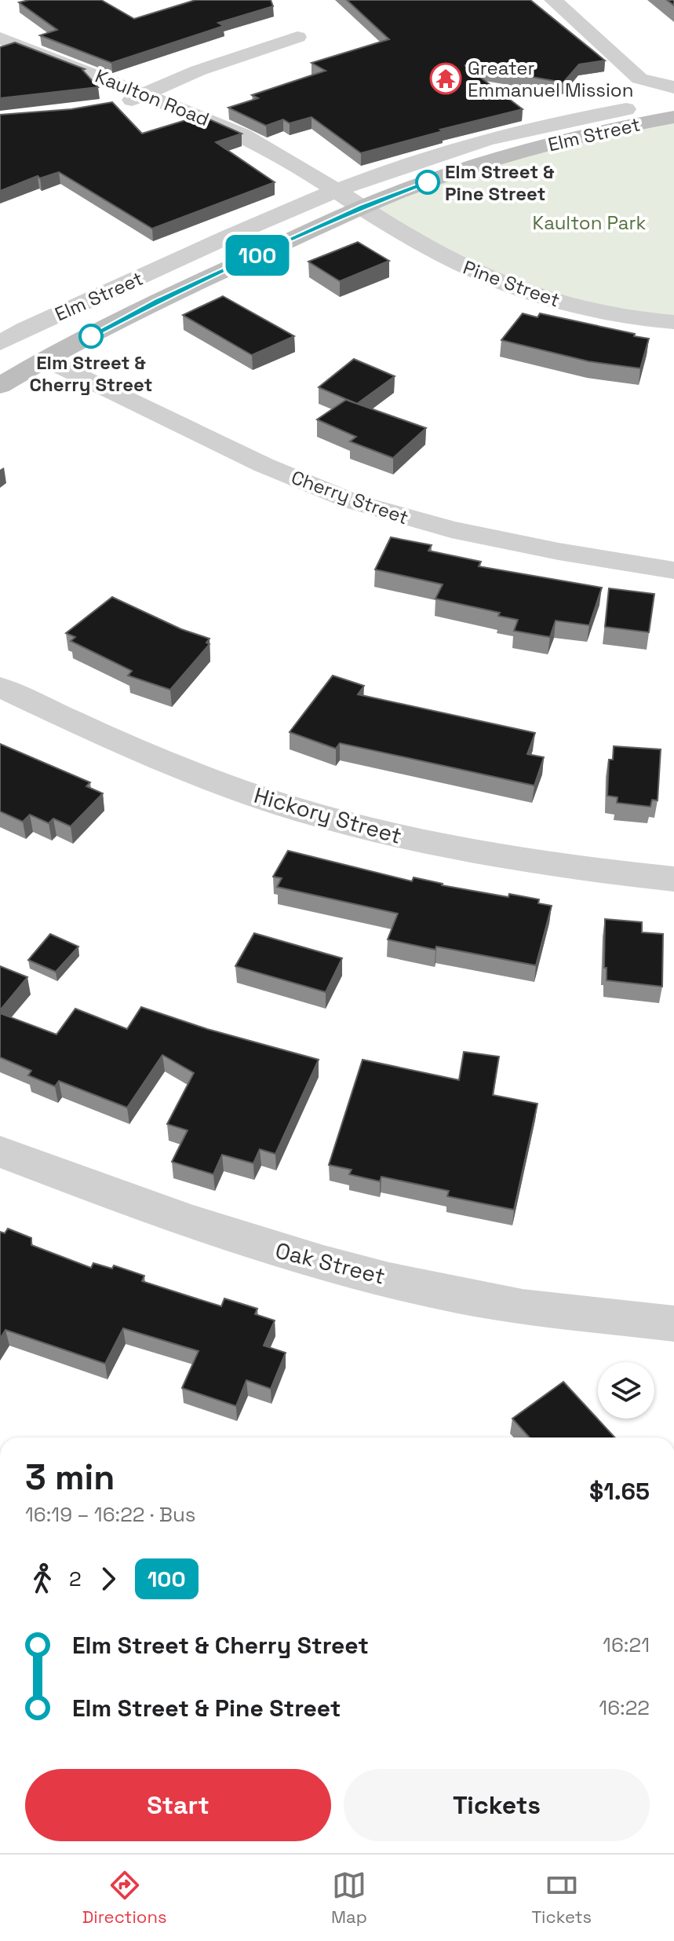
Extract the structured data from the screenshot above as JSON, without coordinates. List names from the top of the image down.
{
  "streets": {
    "street": [
      "Kaulton Road",
      "Elm Street",
      "Pine Street",
      "Cherry Street",
      "Hickory Street",
      "Oak Street"
    ]
  },
  "crossings": [
    ["Kaulton Road", "Elm Street"],
    ["Kaulton Road", "Pine Street"],
    ["Elm Street", "Pine Street"],
    ["Elm Street", "Cherry Street"]
  ],
  "parks": ["Kaulton Park"],
  "places": {
    "temple": ["Greater Emmanuel Mission"],
    "other": ["Elm Street & Pine Street", "Elm Street & Cherry Street"]
  },
  "lines": ["bus line 100"],
  "page": {
    "on_map": "100",
    "heading": ["3 min", "16:19 – 16:22 · Bus", "$1.65"],
    "legs": ["2", "100"],
    "list": [
      {
        "name": "Elm Street & Cherry Street",
        "value": "16:21"
      },
      {
        "name": "Elm Street & Pine Street",
        "value": "16:22"
      }
    ],
    "buttons": ["Start", "Tickets"],
    "tabs": ["Directions", "Map", "Tickets"]
  }
}
